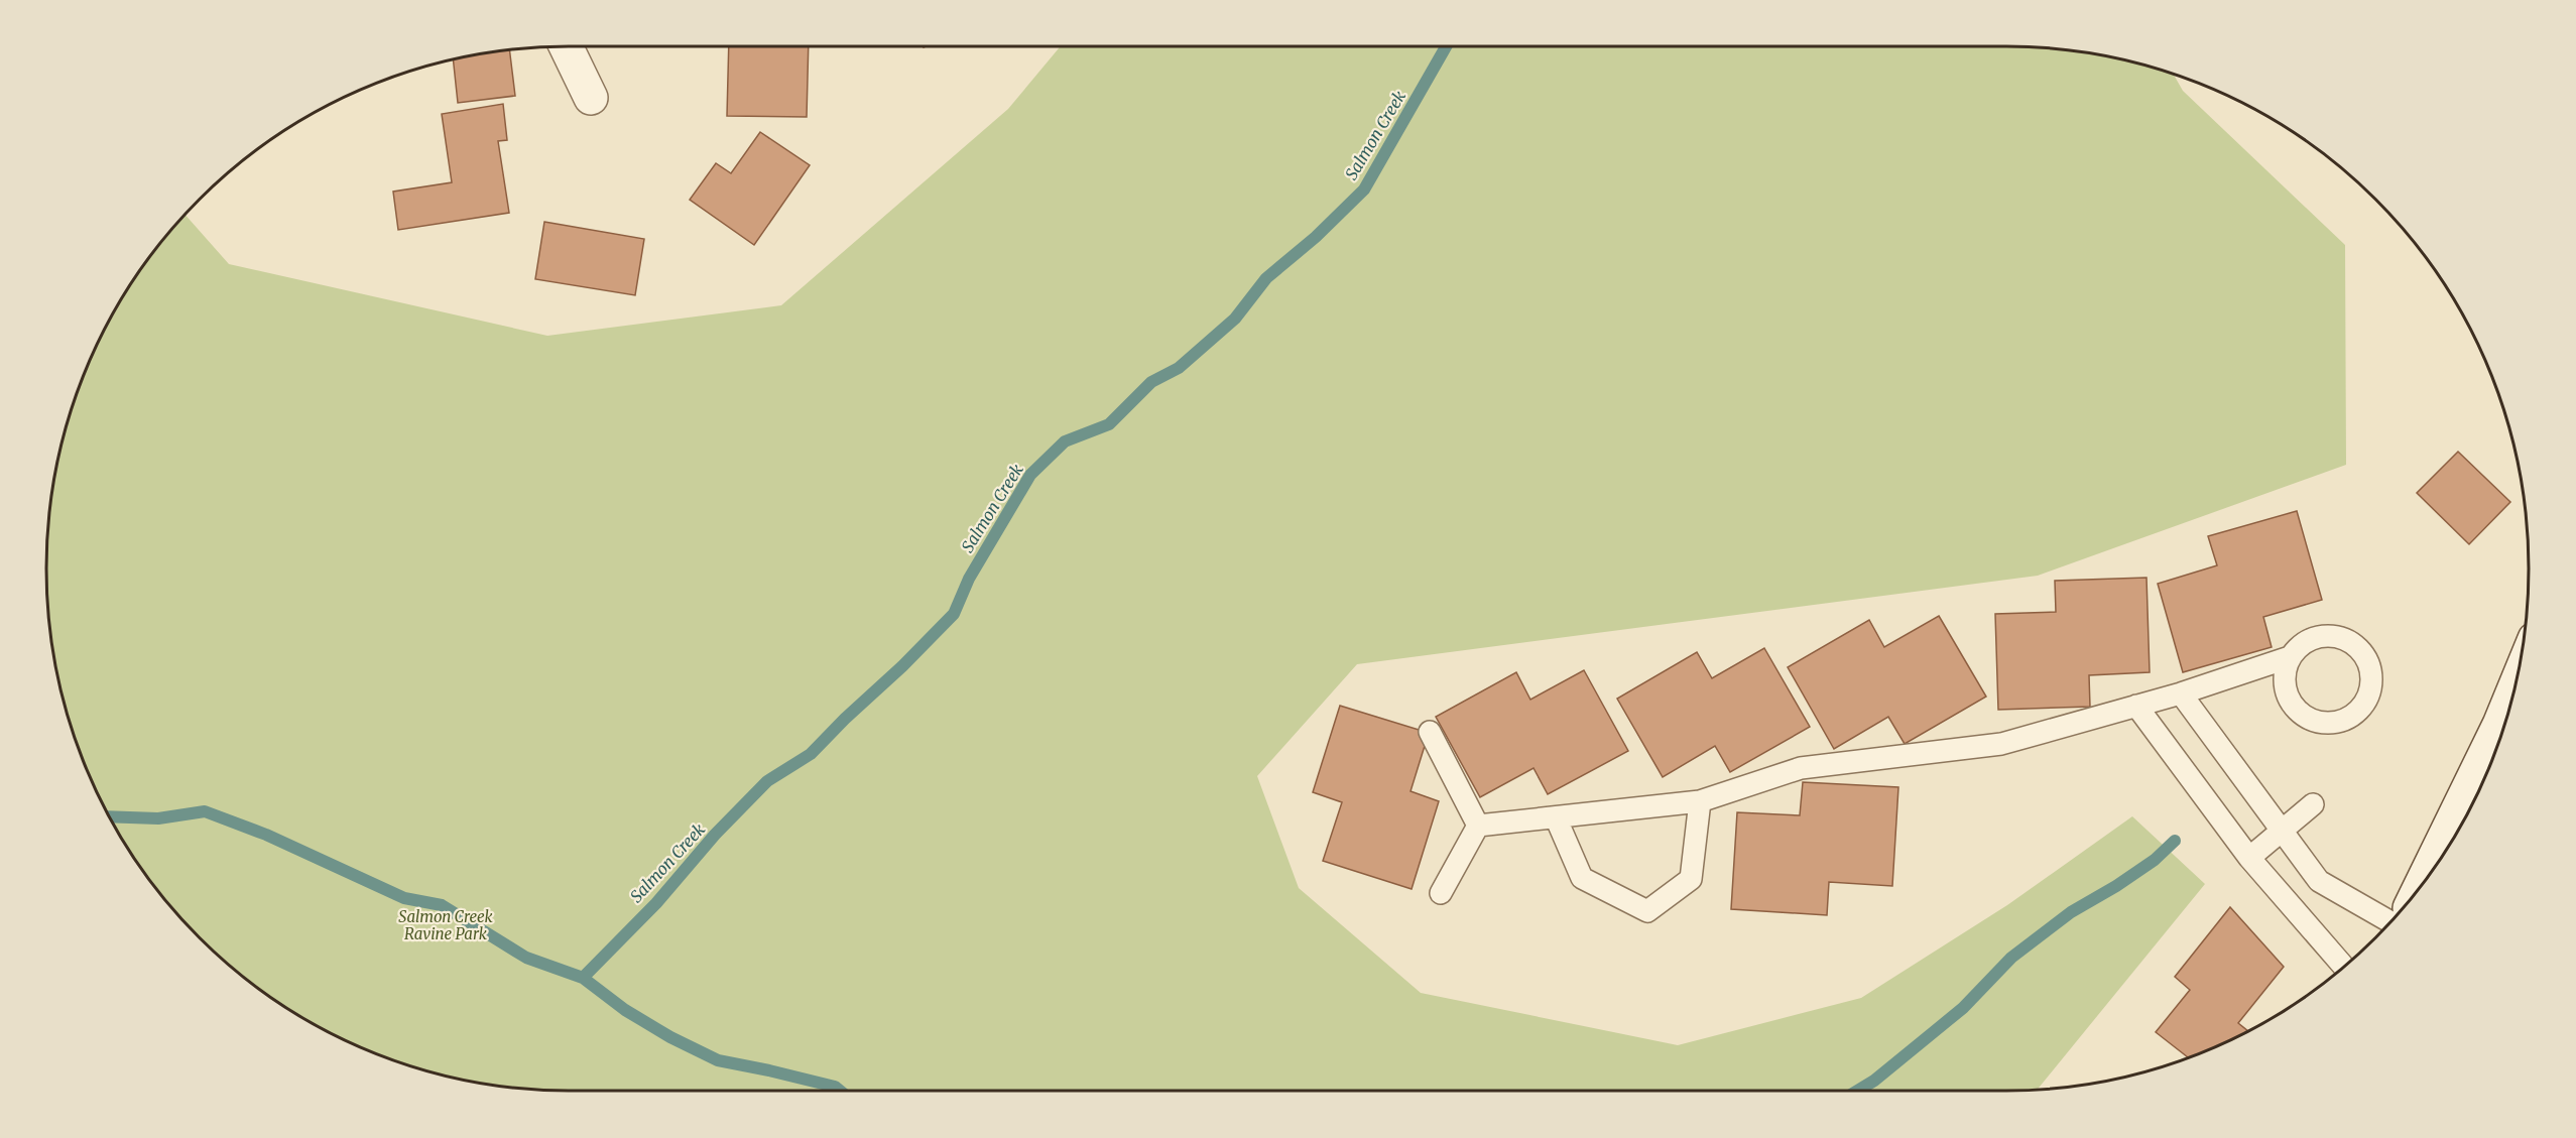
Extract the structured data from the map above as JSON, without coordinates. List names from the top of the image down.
{
  "water": ["Salmon Creek"],
  "parks": ["Salmon Creek Ravine Park"]
}
